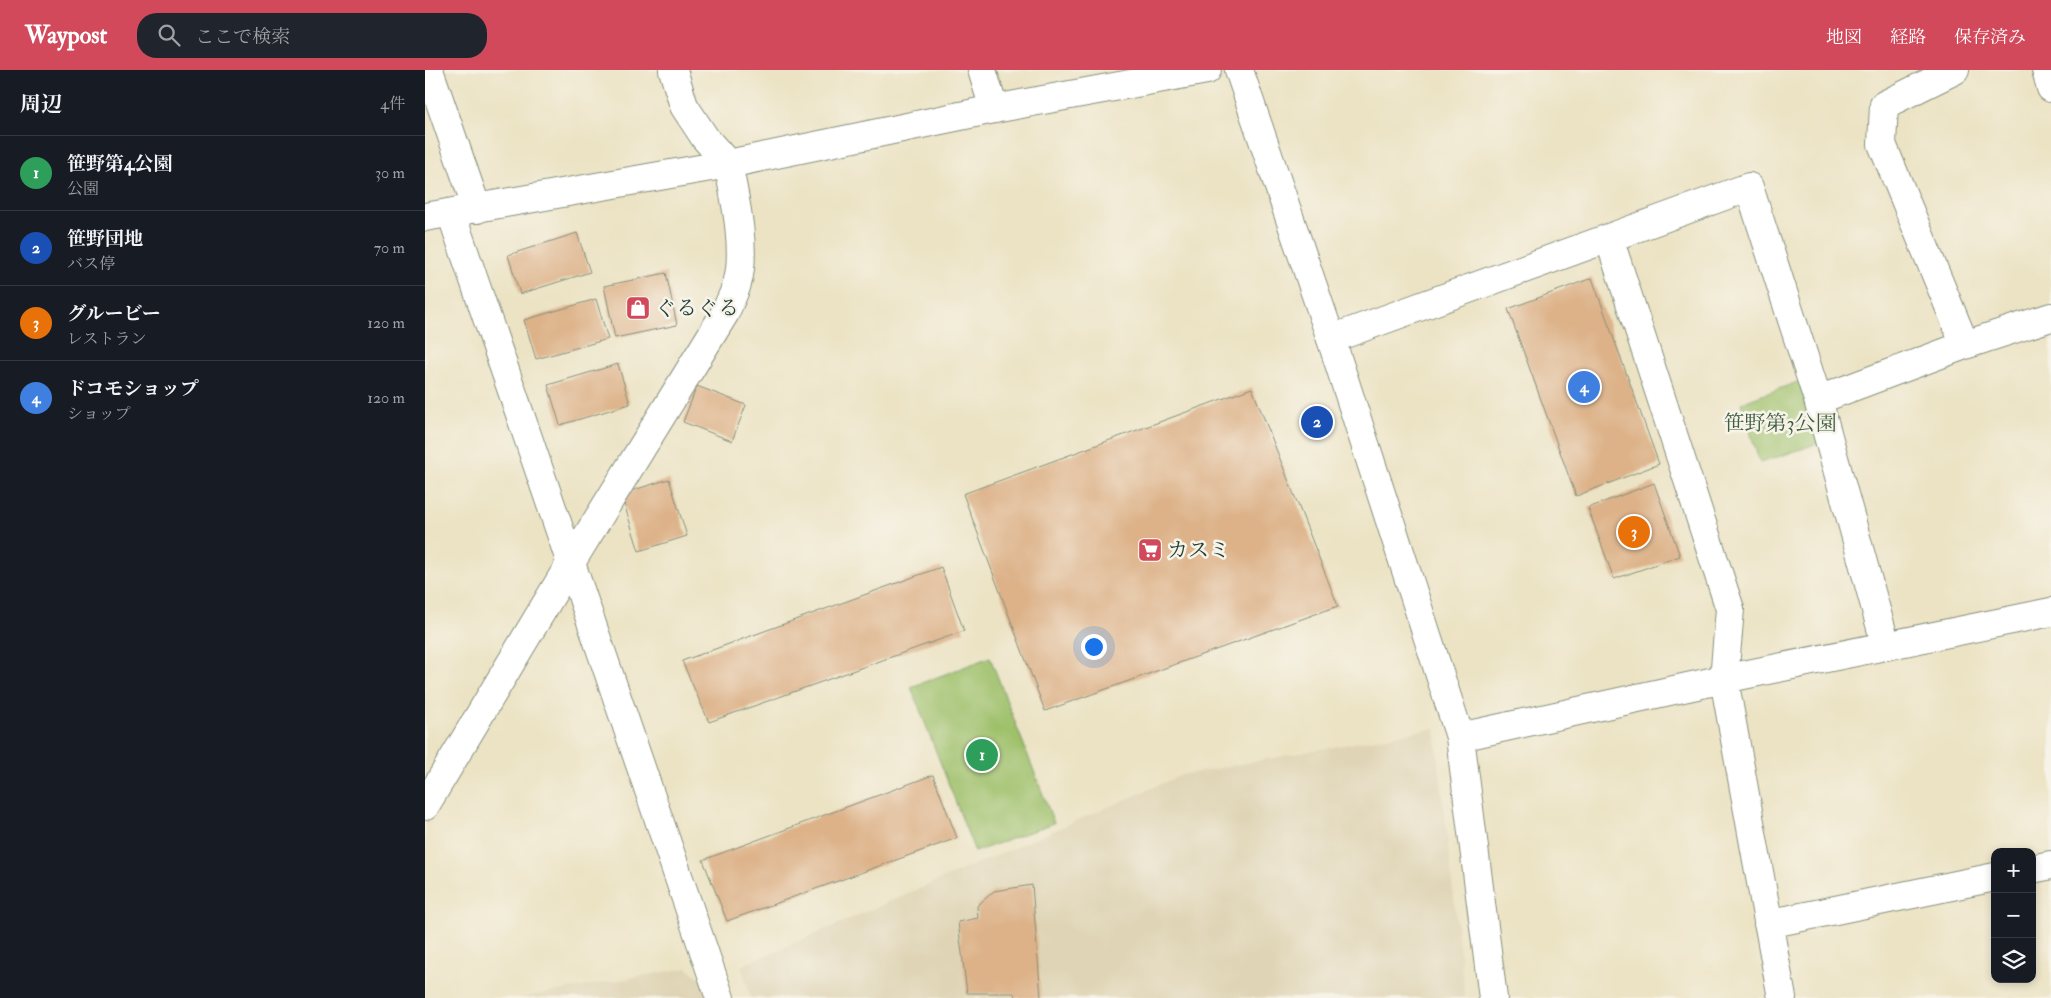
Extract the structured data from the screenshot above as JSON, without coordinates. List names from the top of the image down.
{
  "parks": ["笹野第3公園"],
  "places": {
    "shop": ["ぐるぐる"],
    "supermarket": ["カスミ"]
  },
  "page": {
    "header": "Waypost",
    "search": "ここで検索",
    "nav": ["地図", "経路", "保存済み"],
    "heading": ["周辺", "4件"],
    "list": [
      {
        "mark": "1",
        "name": "笹野第4公園",
        "note": "公園",
        "value": "30 m"
      },
      {
        "mark": "2",
        "name": "笹野団地",
        "note": "バス停",
        "value": "70 m"
      },
      {
        "mark": "3",
        "name": "グルービー",
        "note": "レストラン",
        "value": "120 m"
      },
      {
        "mark": "4",
        "name": "ドコモショップ",
        "note": "ショップ",
        "value": "120 m"
      }
    ],
    "pins": [
      "4",
      "2",
      "3",
      "1"
    ],
    "map_buttons": ["+", "−"]
  }
}
